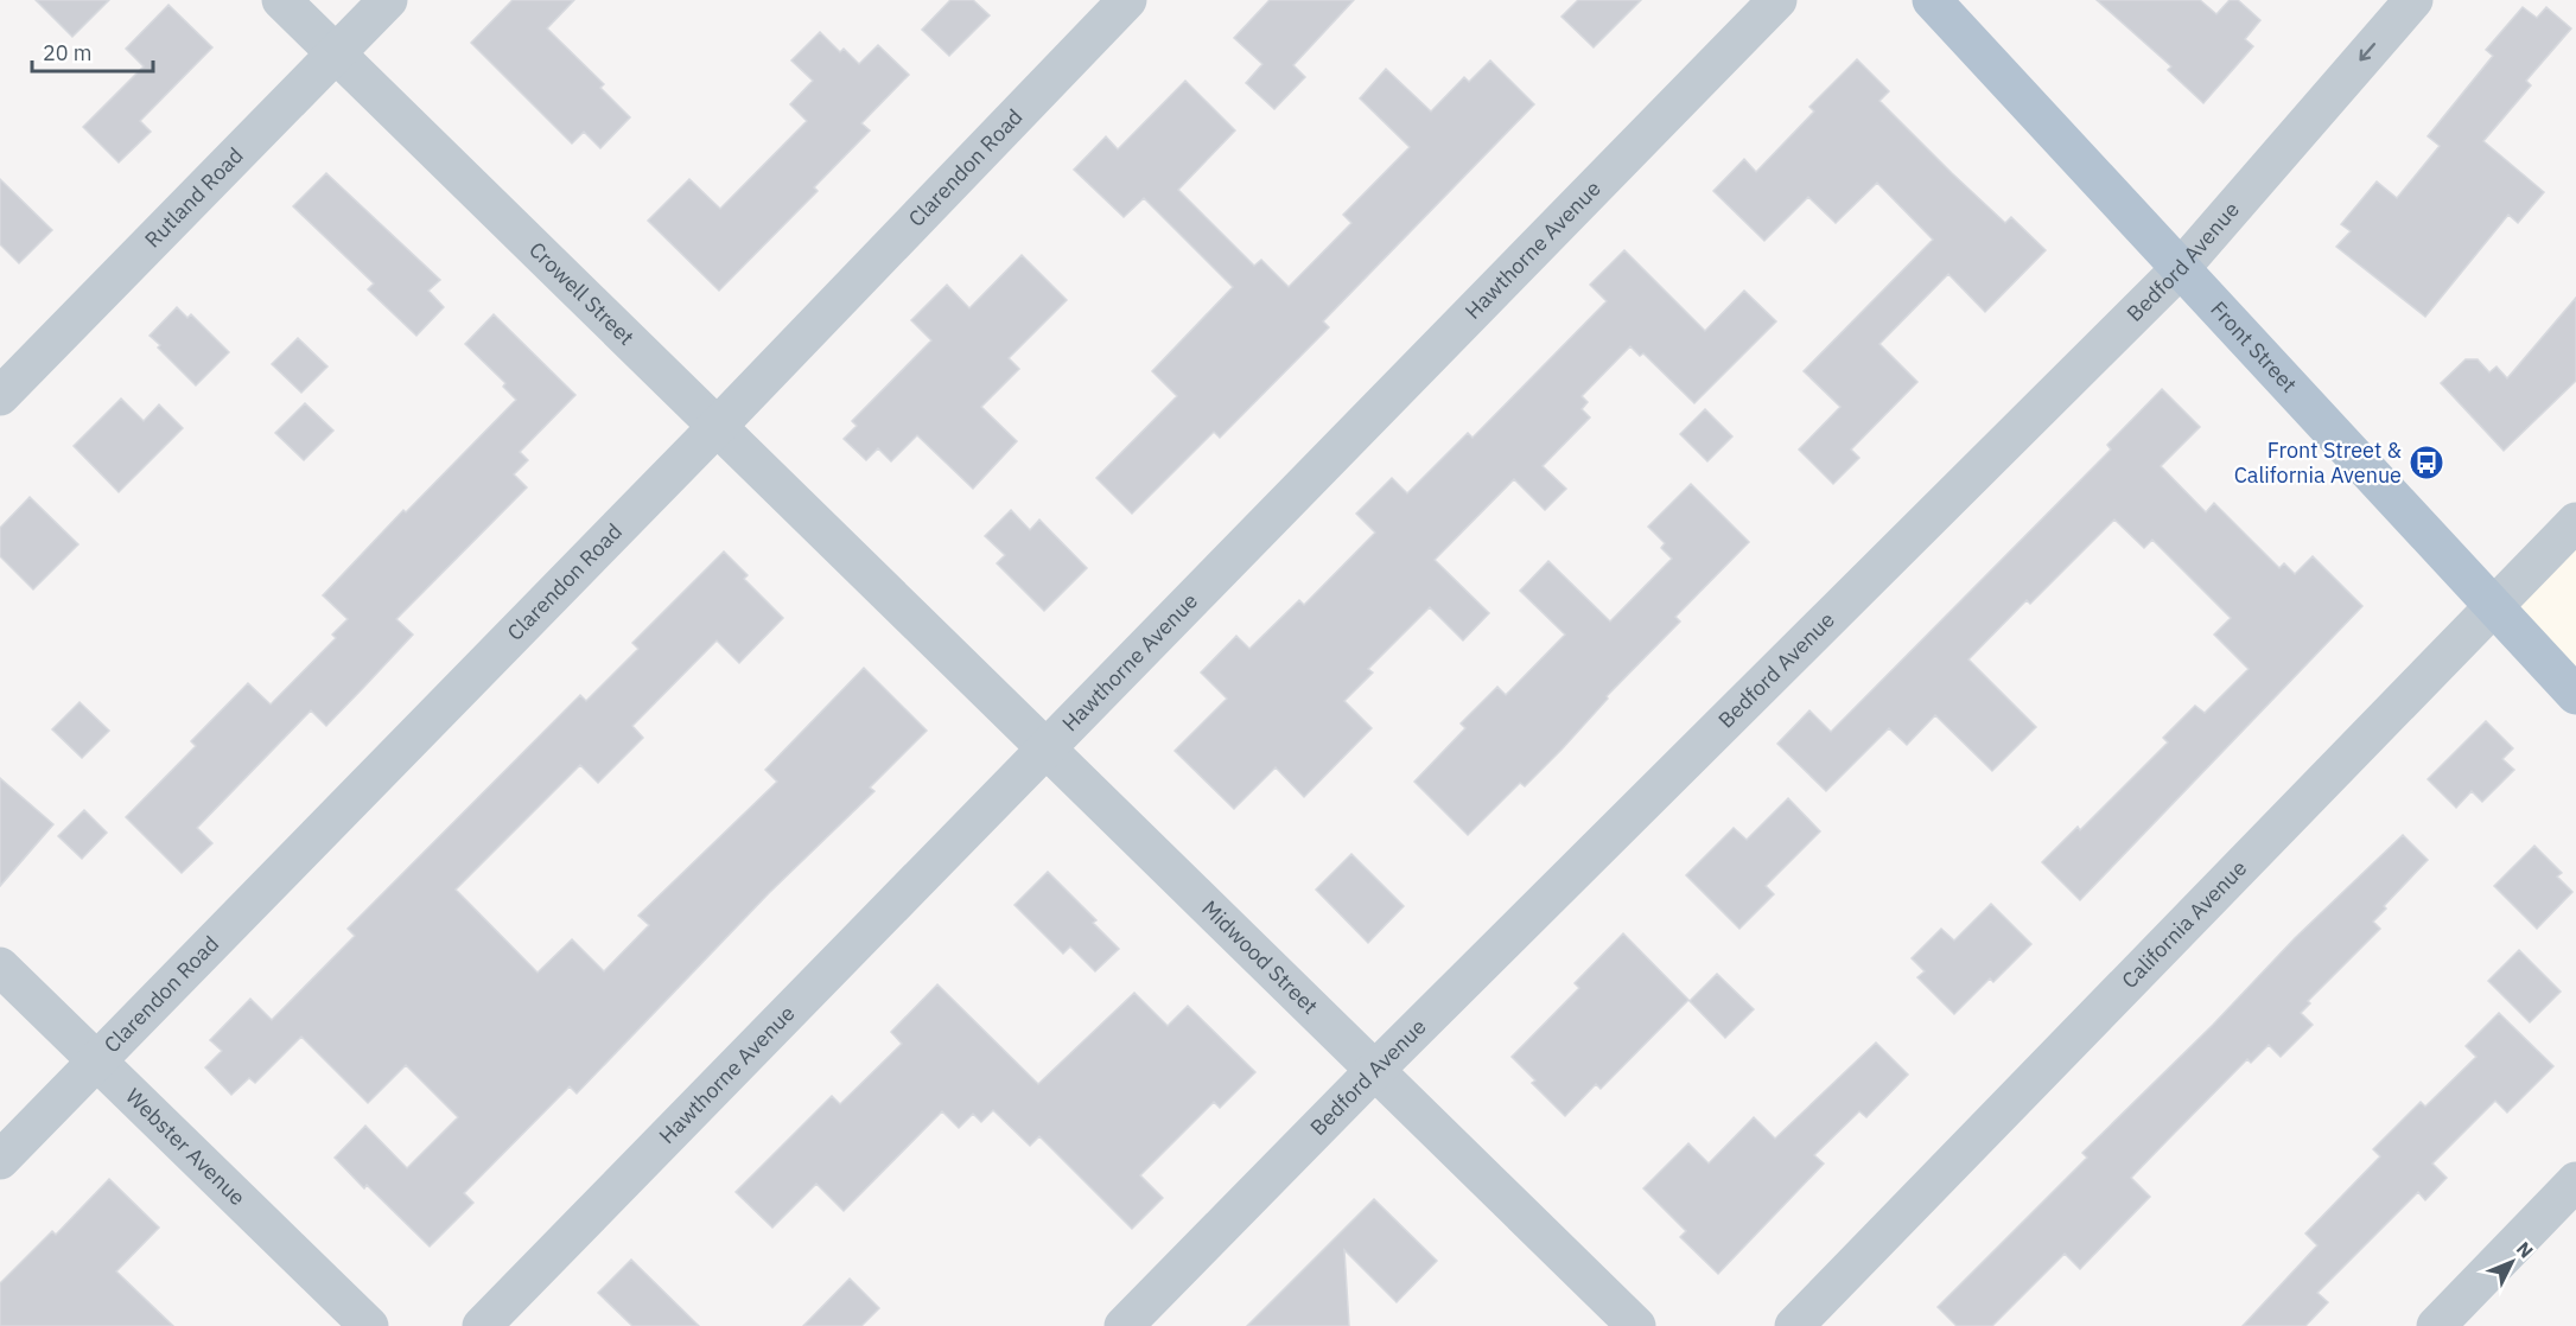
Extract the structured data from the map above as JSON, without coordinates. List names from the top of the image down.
{
  "streets": {
    "main road": ["Front Street"],
    "street": [
      "Clarendon Road",
      "Rutland Road",
      "Hawthorne Avenue",
      "Bedford Avenue",
      "Crowell Street",
      "California Avenue",
      "Midwood Street",
      "Webster Avenue"
    ]
  },
  "crossings": [
    ["Clarendon Road", "Crowell Street"],
    ["Clarendon Road", "Webster Avenue"],
    ["Rutland Road", "Crowell Street"],
    ["Hawthorne Avenue", "Midwood Street"],
    ["Bedford Avenue", "Front Street"],
    ["Bedford Avenue", "Midwood Street"],
    ["Crowell Street", "Midwood Street"],
    ["Front Street", "California Avenue"]
  ],
  "places": {
    "bus stop": ["Front Street & California Avenue"]
  },
  "scale_bar": "20 m",
  "north": "top right"
}
